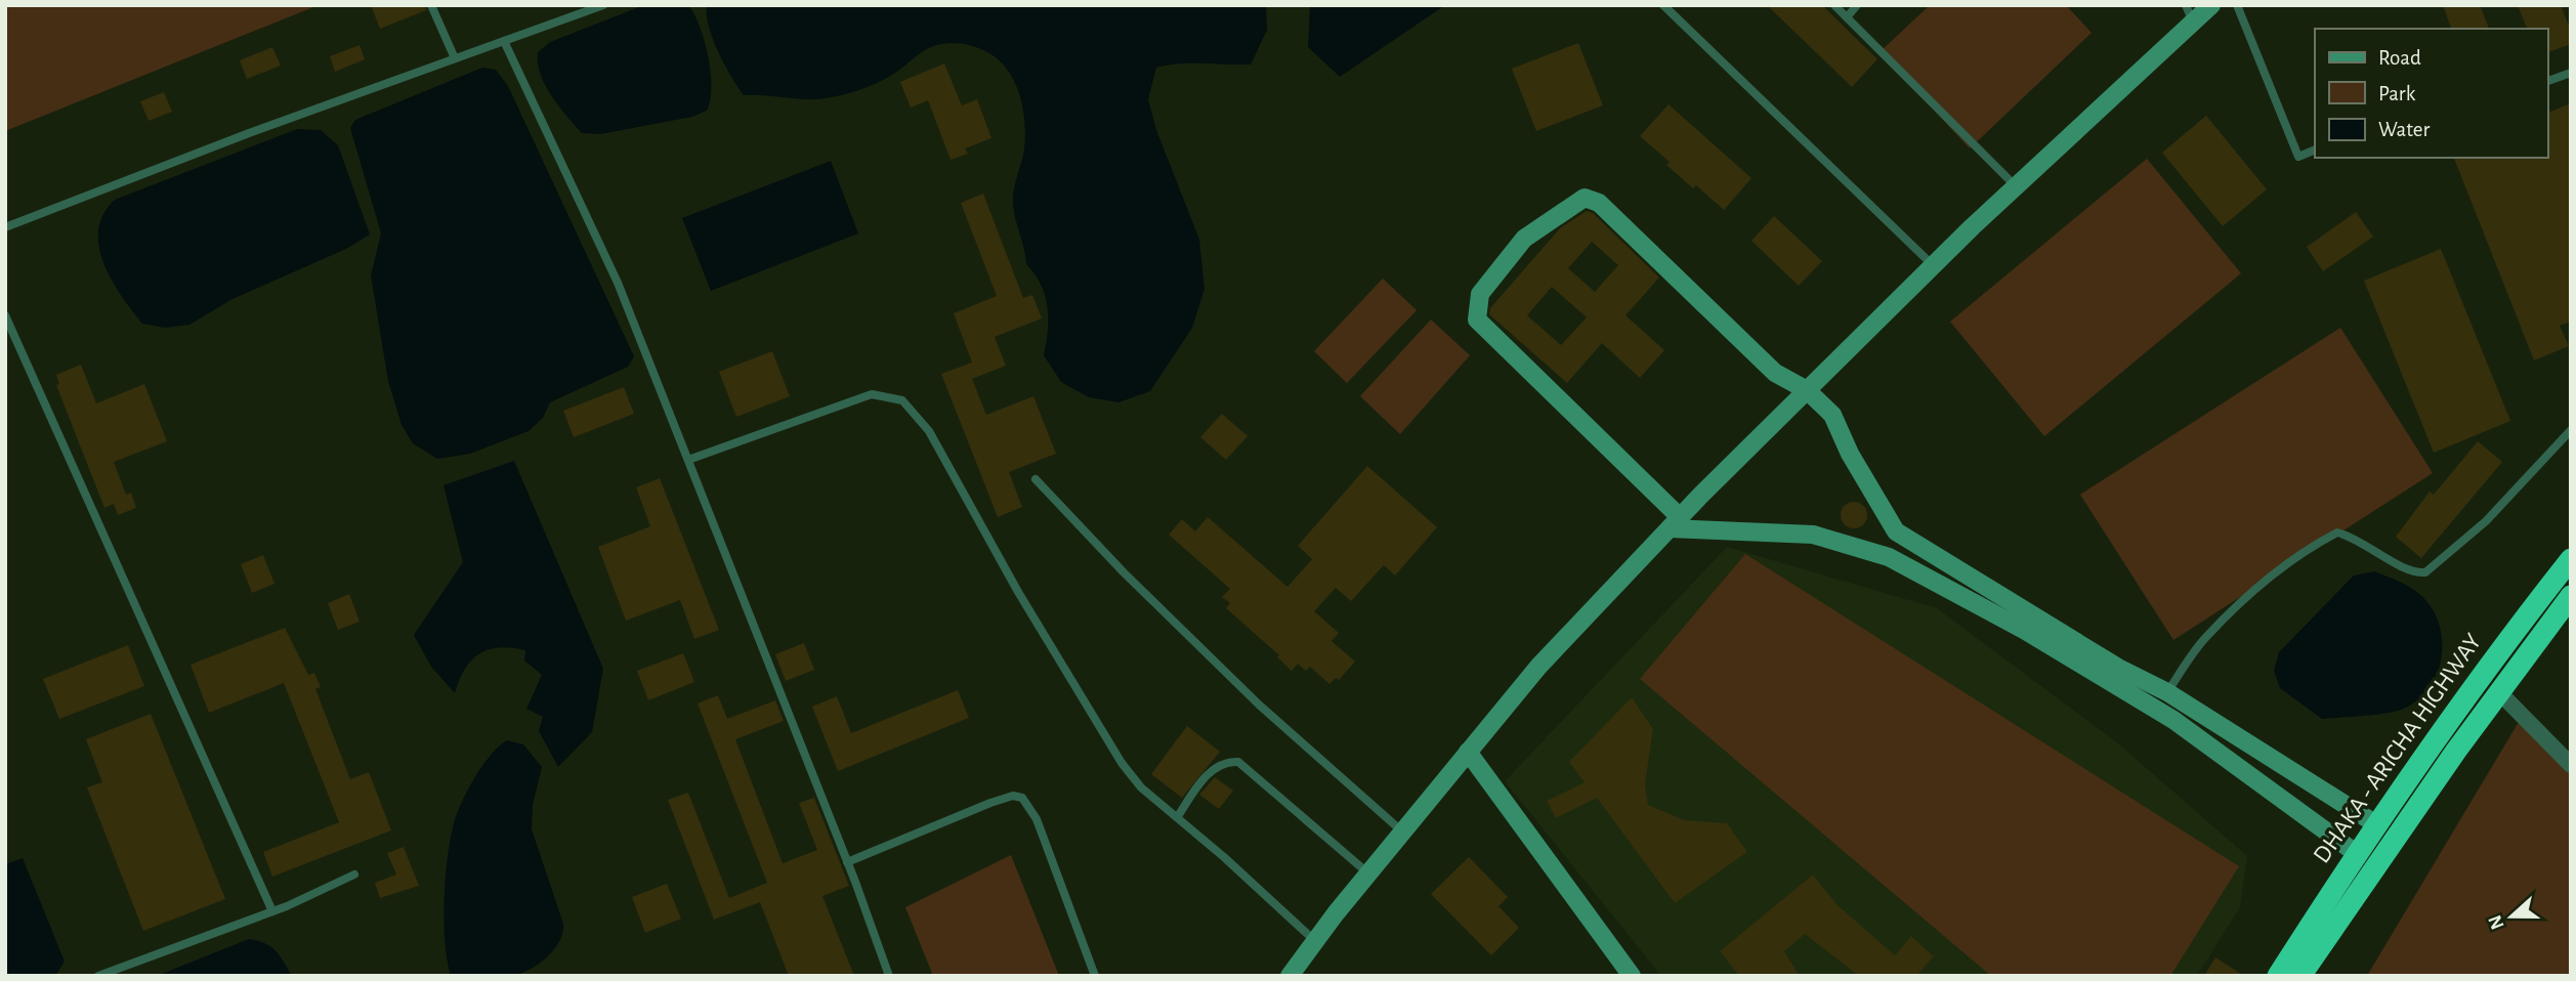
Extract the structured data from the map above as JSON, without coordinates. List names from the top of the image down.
{
  "streets": {
    "highway": ["DHAKA - ARICHA HIGHWAY"]
  },
  "legend": ["Road", "Park", "Water"],
  "north": "left"
}
